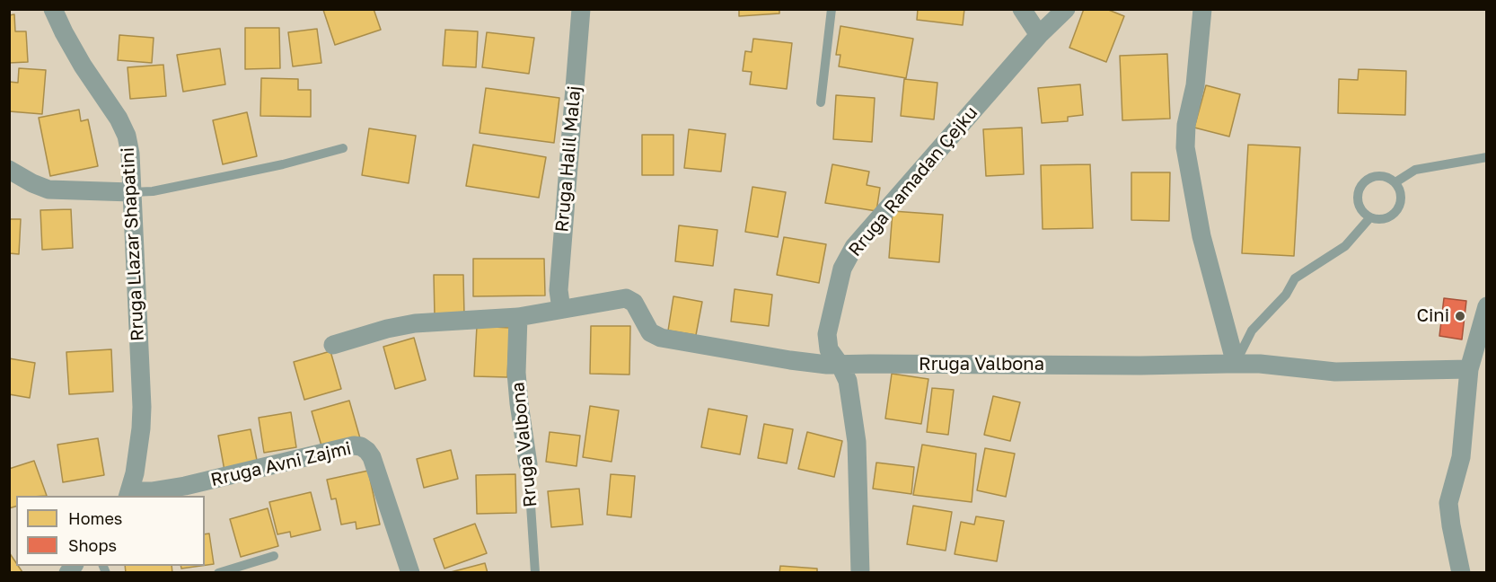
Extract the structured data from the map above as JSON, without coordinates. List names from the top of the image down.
{
  "streets": {
    "street": [
      "Rruga Halil Malaj",
      "Rruga Ramadan Çejku",
      "Rruga Llazar Shapatini",
      "Rruga Valbona",
      "Rruga Avni Zajmi"
    ]
  },
  "crossings": [
    ["Rruga Halil Malaj", "Rruga Valbona"],
    ["Rruga Ramadan Çejku", "Rruga Valbona"],
    ["Rruga Llazar Shapatini", "Rruga Avni Zajmi"]
  ],
  "places": ["Cini"],
  "legend": ["Homes", "Shops"]
}
